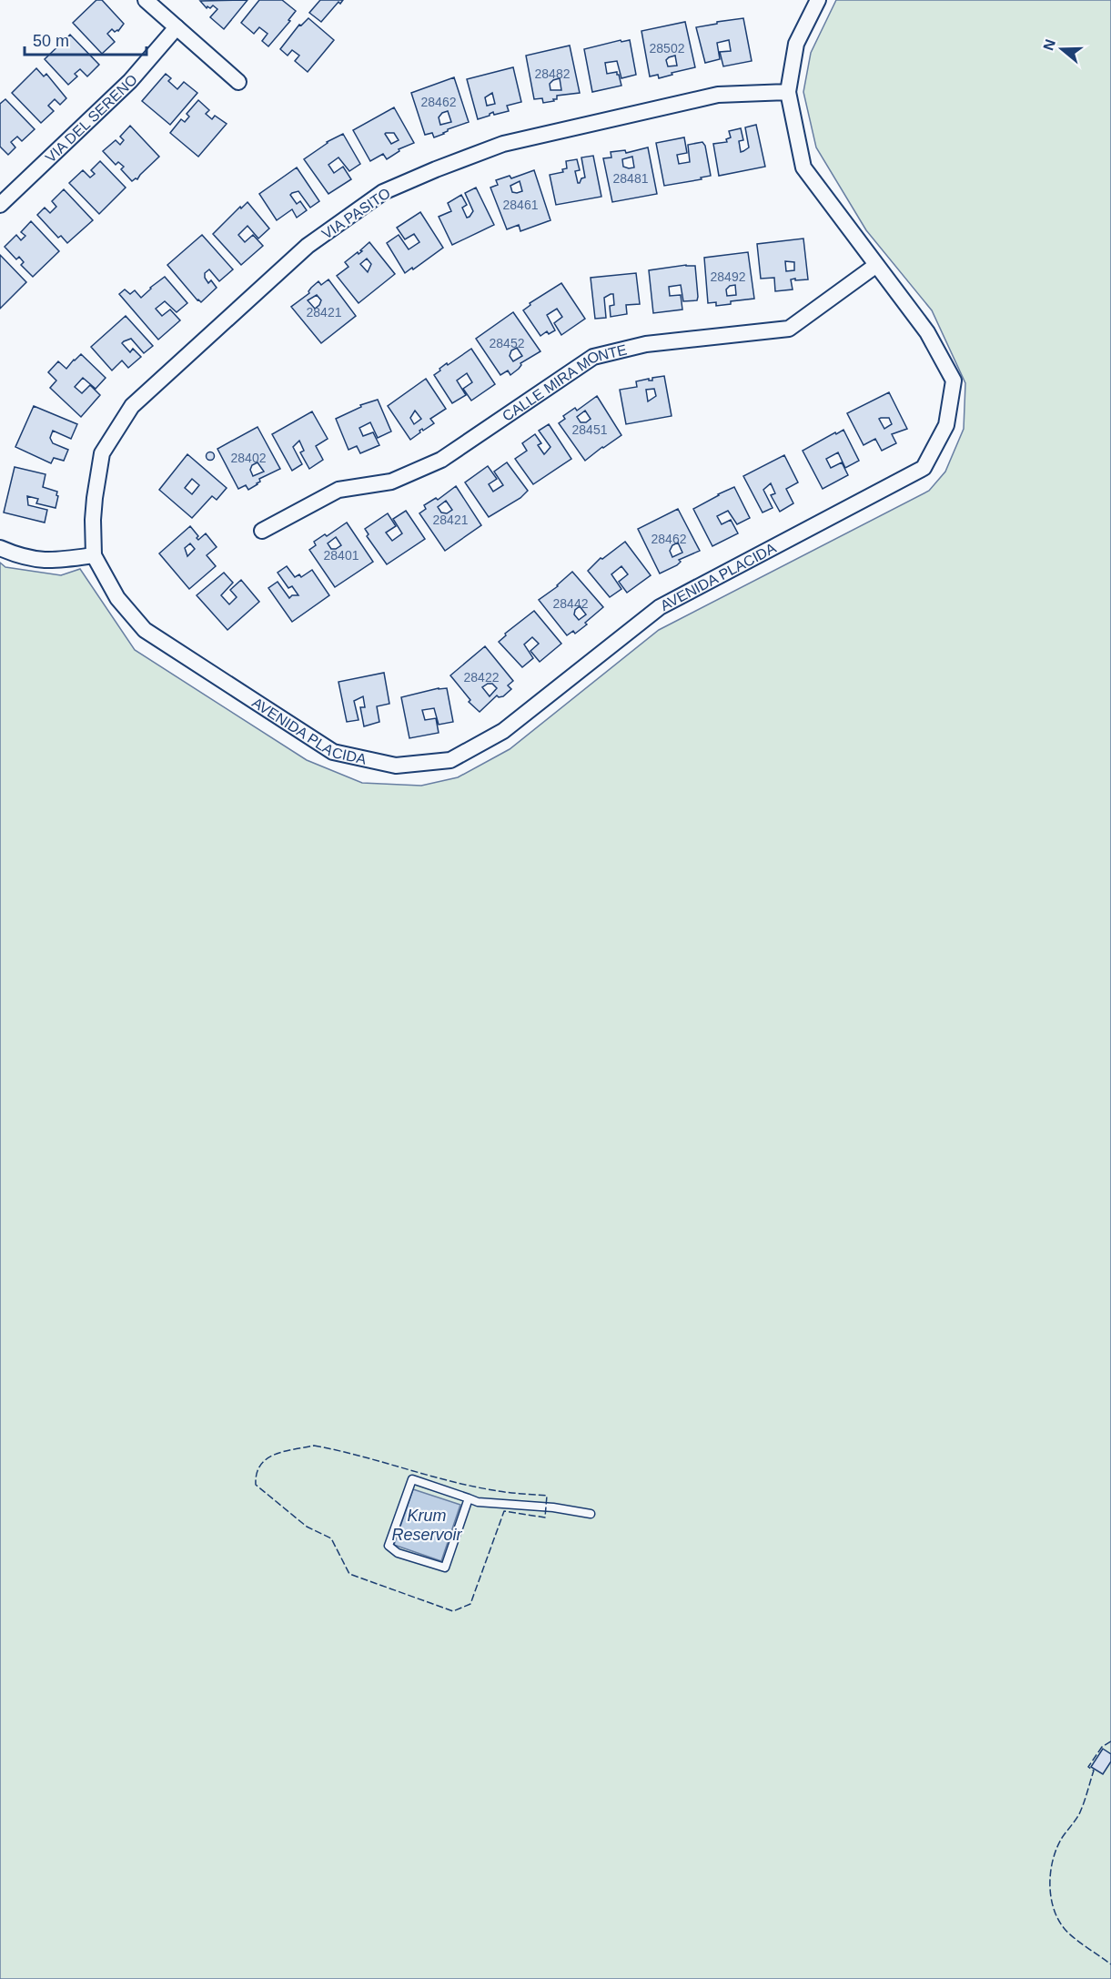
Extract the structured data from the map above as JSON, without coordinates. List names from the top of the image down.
{
  "streets": {
    "street": [
      "VIA DEL SERENO",
      "VIA PASITO",
      "CALLE MIRA MONTE",
      "AVENIDA PLACIDA"
    ]
  },
  "crossings": [
    ["VIA PASITO", "AVENIDA PLACIDA"],
    ["CALLE MIRA MONTE", "AVENIDA PLACIDA"]
  ],
  "water": ["Krum Reservoir"],
  "house_numbers": [
    "28502",
    "28482",
    "28462",
    "28481",
    "28461",
    "28492",
    "28421",
    "28452",
    "28451",
    "28402",
    "28421",
    "28462",
    "28401",
    "28442",
    "28422"
  ],
  "scale_bar": "50 m",
  "north": "left"
}
